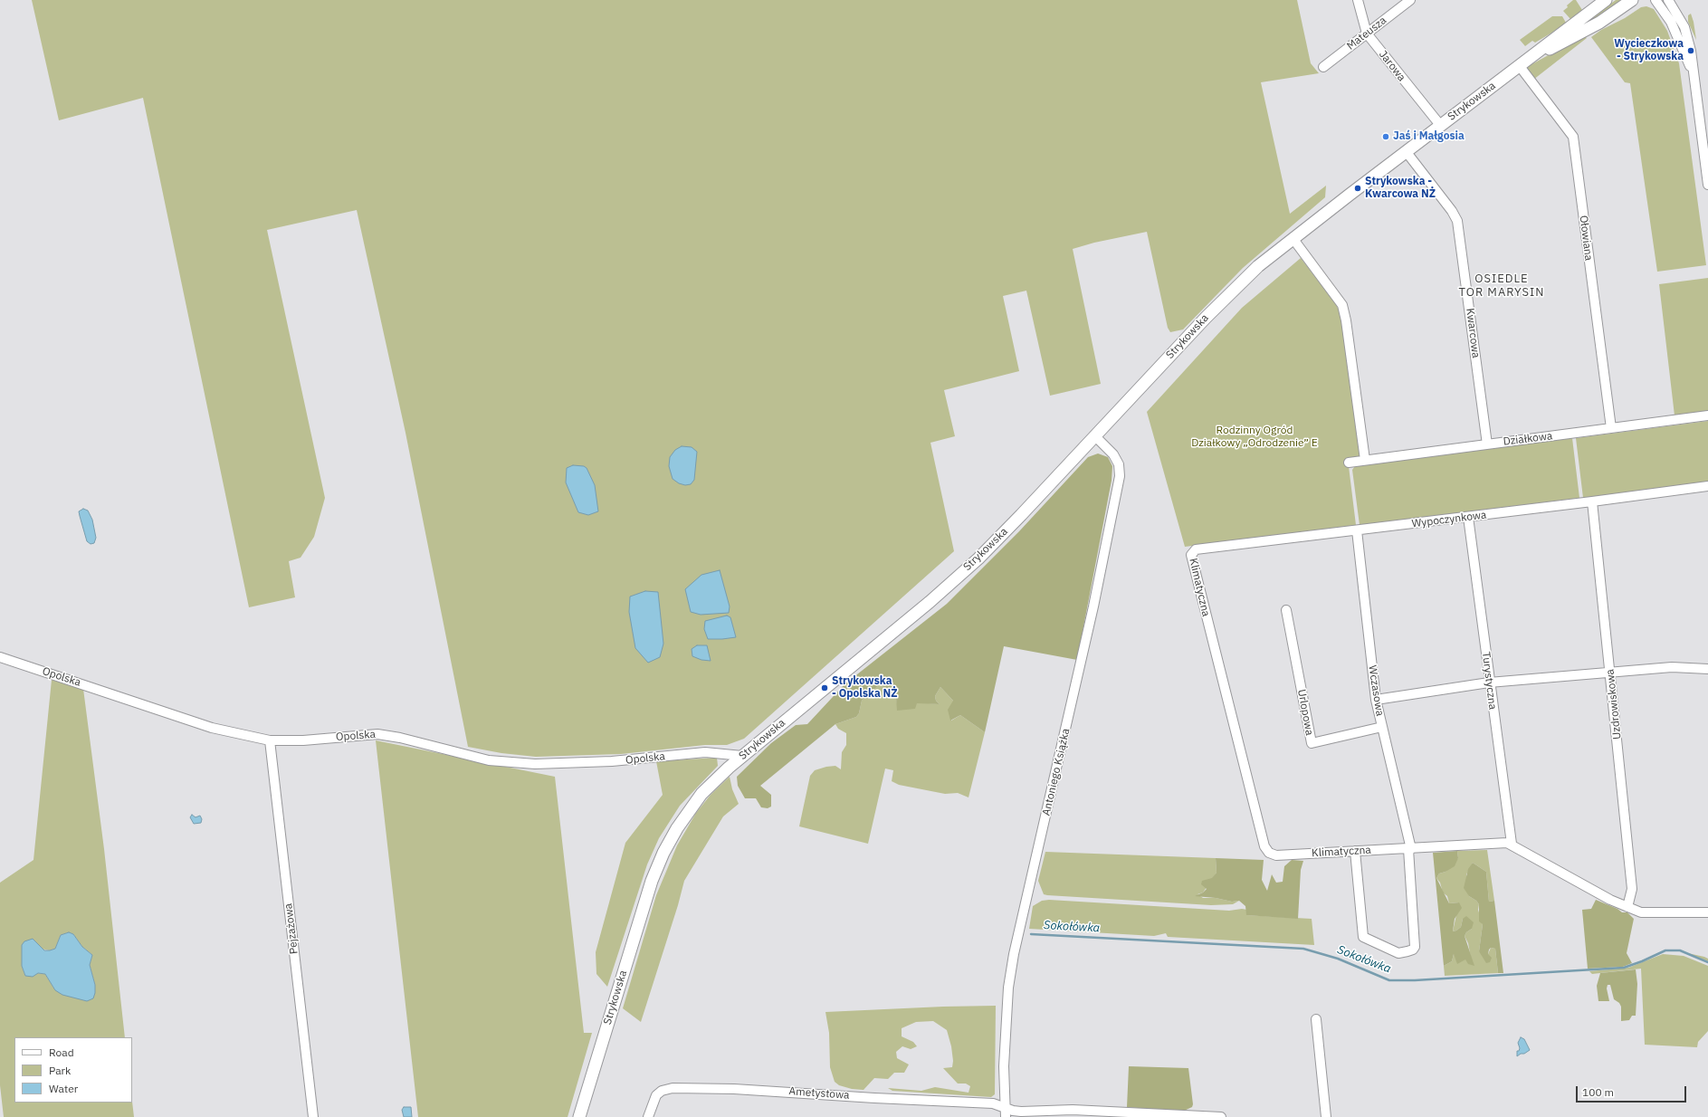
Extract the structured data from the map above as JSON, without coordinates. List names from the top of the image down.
{
  "streets": {
    "main road": ["Strykowska"],
    "street": [
      "Mateusza",
      "Jarowa",
      "Ołowiana",
      "Kwarcowa",
      "Działkowa",
      "Wypoczynkowa",
      "Klimatyczna",
      "Opolska",
      "Turystyczna",
      "Wczasowa",
      "Uzdrowiskowa",
      "Urlopowa",
      "Antoniego Książka",
      "Pejzażowa",
      "Ametystowa"
    ]
  },
  "crossings": [
    ["Mateusza", "Jarowa"],
    ["Jarowa", "Strykowska"],
    ["Strykowska", "Ołowiana"],
    ["Strykowska", "Kwarcowa"],
    ["Strykowska", "Opolska"],
    ["Strykowska", "Antoniego Książka"],
    ["Ołowiana", "Działkowa"],
    ["Kwarcowa", "Działkowa"],
    ["Wypoczynkowa", "Klimatyczna"],
    ["Wypoczynkowa", "Turystyczna"],
    ["Wypoczynkowa", "Wczasowa"],
    ["Wypoczynkowa", "Uzdrowiskowa"],
    ["Klimatyczna", "Turystyczna"],
    ["Klimatyczna", "Wczasowa"],
    ["Opolska", "Pejzażowa"],
    ["Wczasowa", "Urlopowa"],
    ["Antoniego Książka", "Ametystowa"]
  ],
  "districts": ["OSIEDLE TOR MARYSIN"],
  "water": ["Sokołówka"],
  "parks": ["Rodzinny Ogród Działkowy „Odrodzenie” E"],
  "places": [
    "Wycieczkowa - Strykowska",
    "Jaś i Małgosia",
    "Strykowska - Kwarcowa NŻ",
    "Strykowska - Opolska NŻ"
  ],
  "legend": ["Road", "Park", "Water"],
  "scale_bar": "100 m"
}
